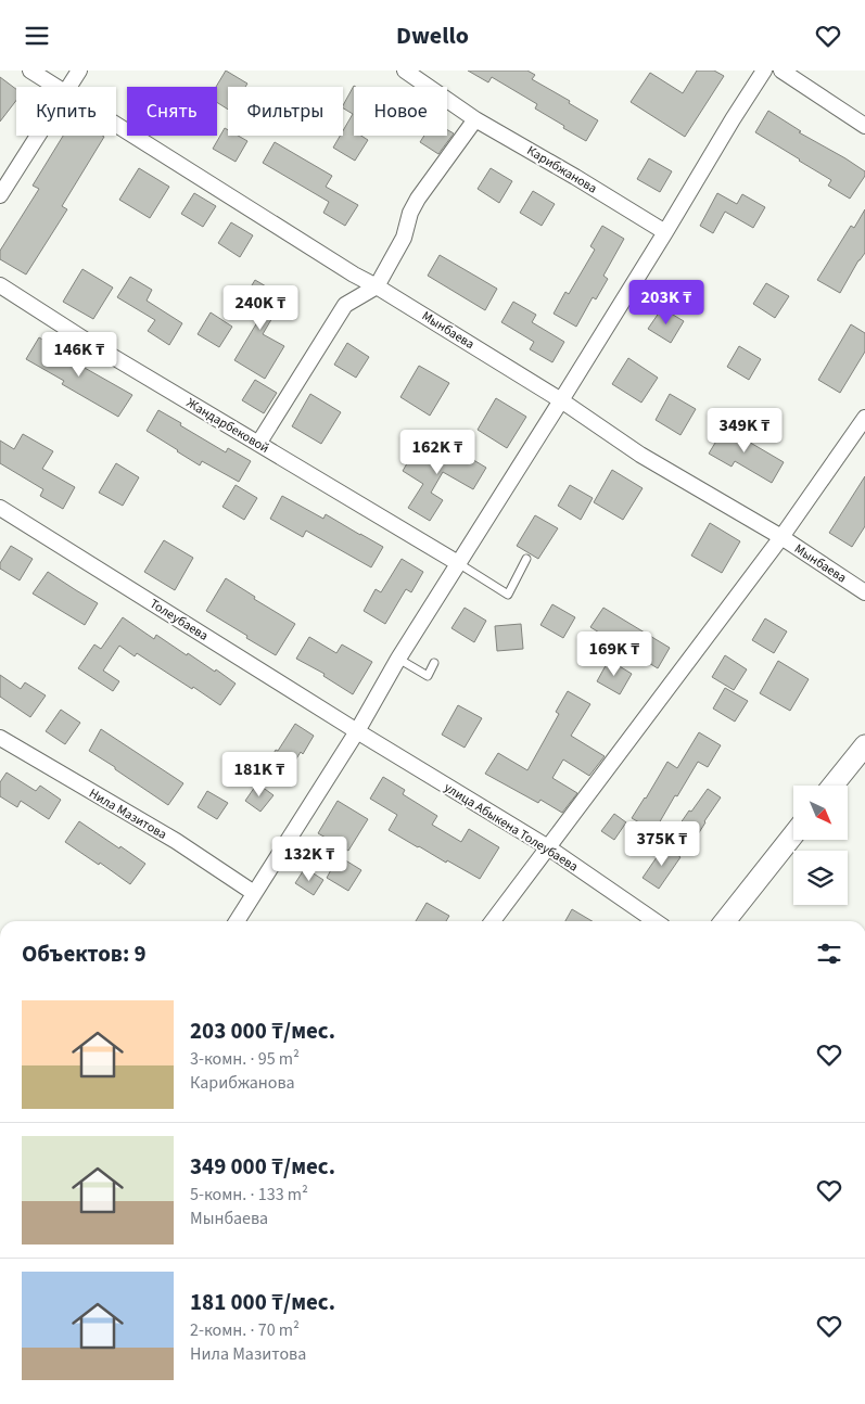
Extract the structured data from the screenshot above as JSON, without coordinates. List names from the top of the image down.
{
  "streets": {
    "street": [
      "Карибжанова",
      "Мынбаева",
      "Жандарбековой",
      "Толеубаева",
      "Нила Мазитова",
      "улица Абыкена Толеубаева"
    ]
  },
  "crossings": [
    ["Толеубаева", "улица Абыкена Толеубаева"]
  ],
  "north": "bottom right",
  "page": {
    "header": "Dwello",
    "chip": [
      "Купить",
      "Снять",
      "Фильтры",
      "Новое"
    ],
    "price": [
      "203K ₸",
      "240K ₸",
      "146K ₸",
      "349K ₸",
      "162K ₸",
      "169K ₸",
      "181K ₸",
      "375K ₸",
      "132K ₸"
    ],
    "heading": "Объектов: 9",
    "list": [
      {
        "name": "203 000 ₸/мес.",
        "note": "3-комн. · 95 m² · Карибжанова"
      },
      {
        "name": "349 000 ₸/мес.",
        "note": "5-комн. · 133 m² · Мынбаева"
      },
      {
        "name": "181 000 ₸/мес.",
        "note": "2-комн. · 70 m² · Нила Мазитова"
      }
    ]
  }
}
